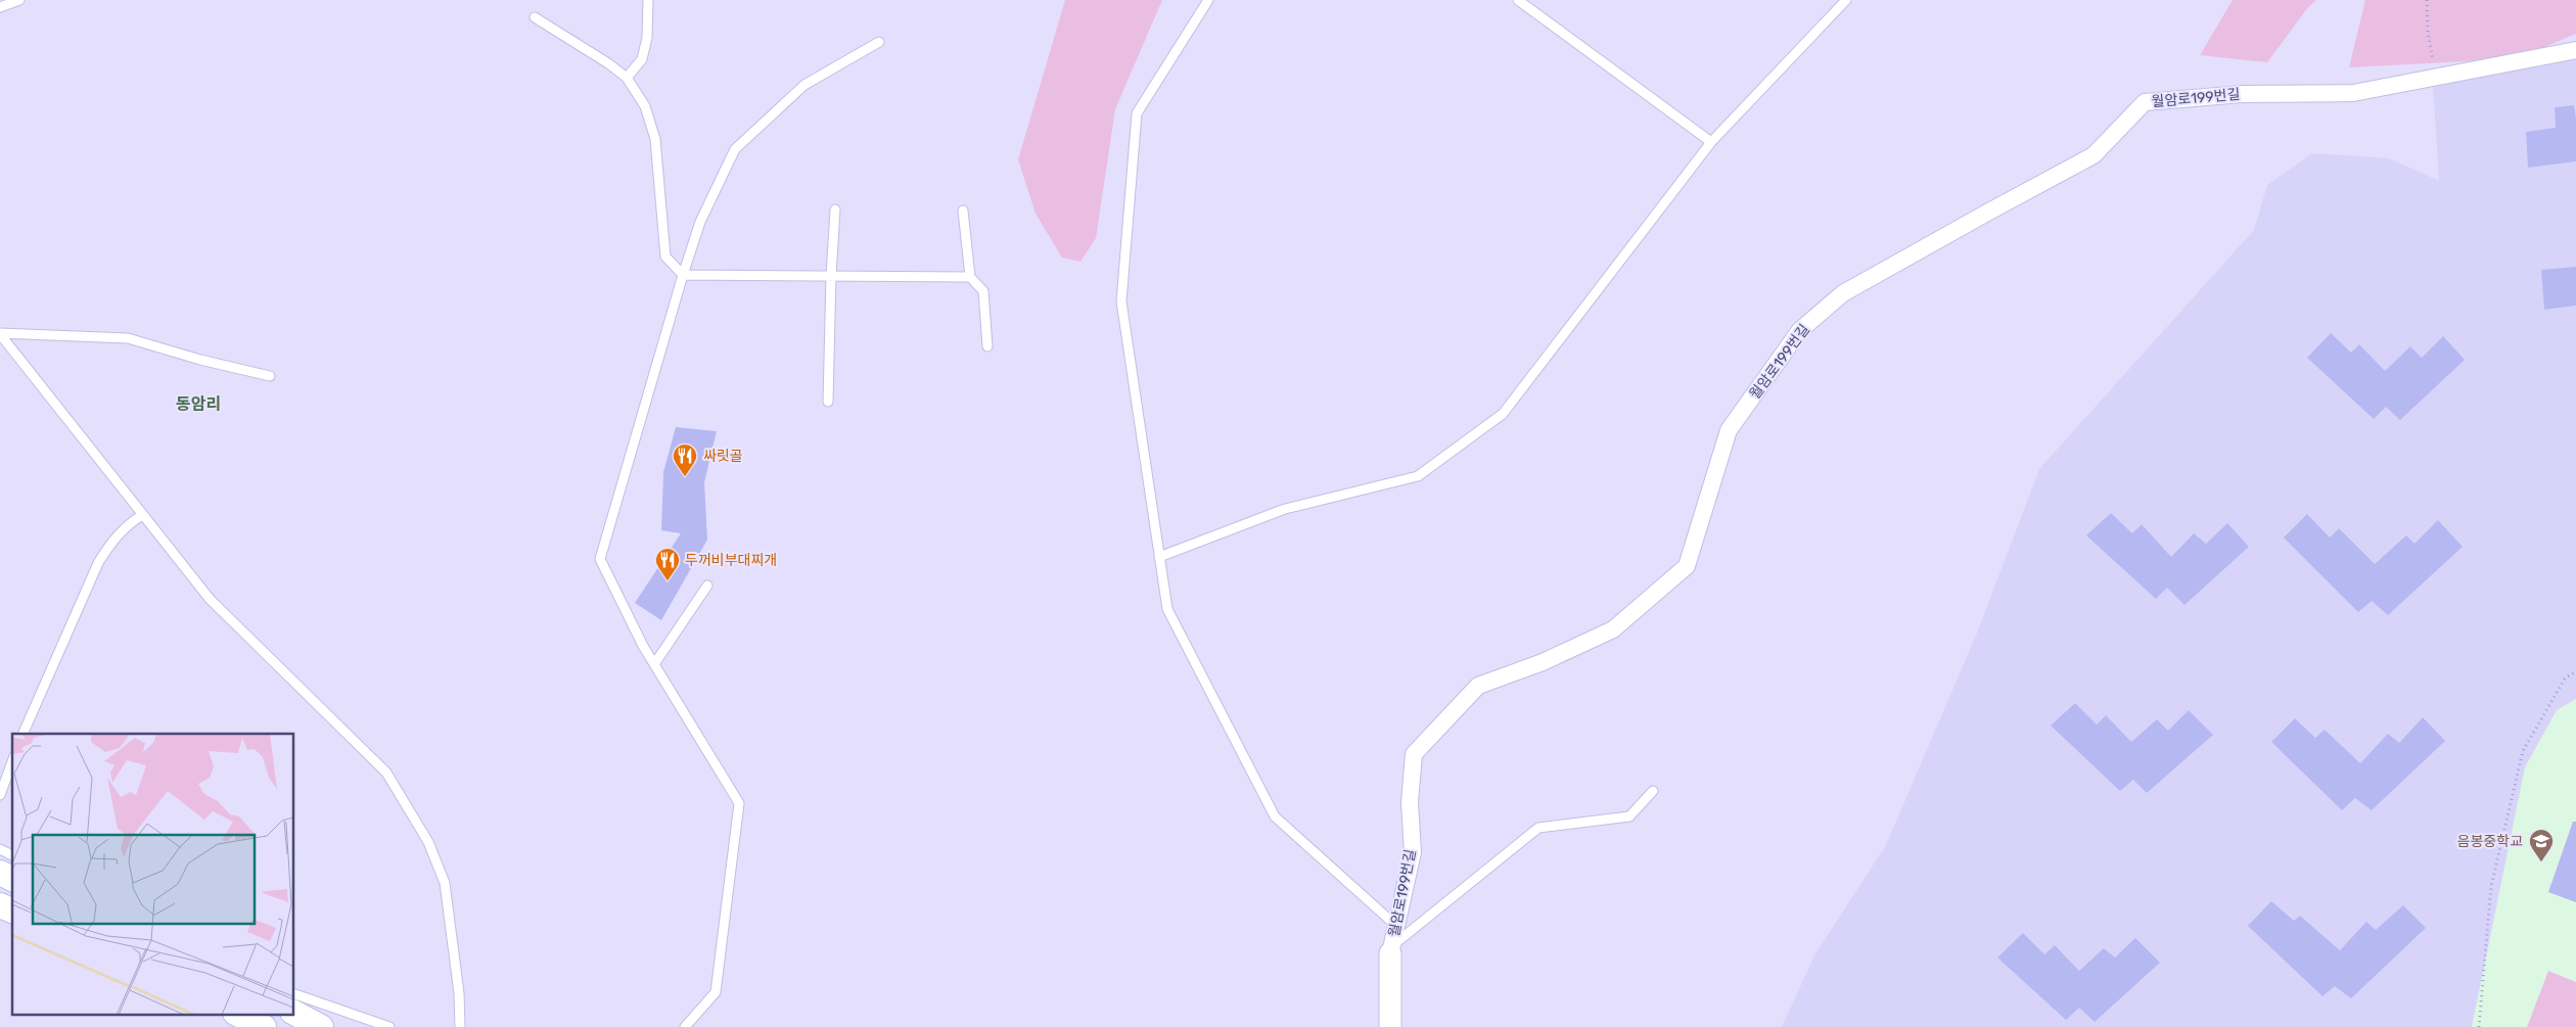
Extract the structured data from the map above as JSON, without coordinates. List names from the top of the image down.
{
  "streets": {
    "street": ["월암로199번길"]
  },
  "districts": ["동암리"],
  "places": {
    "restaurant": ["싸릿골", "두꺼비부대찌개"],
    "school or university": ["음봉중학교"]
  }
}
